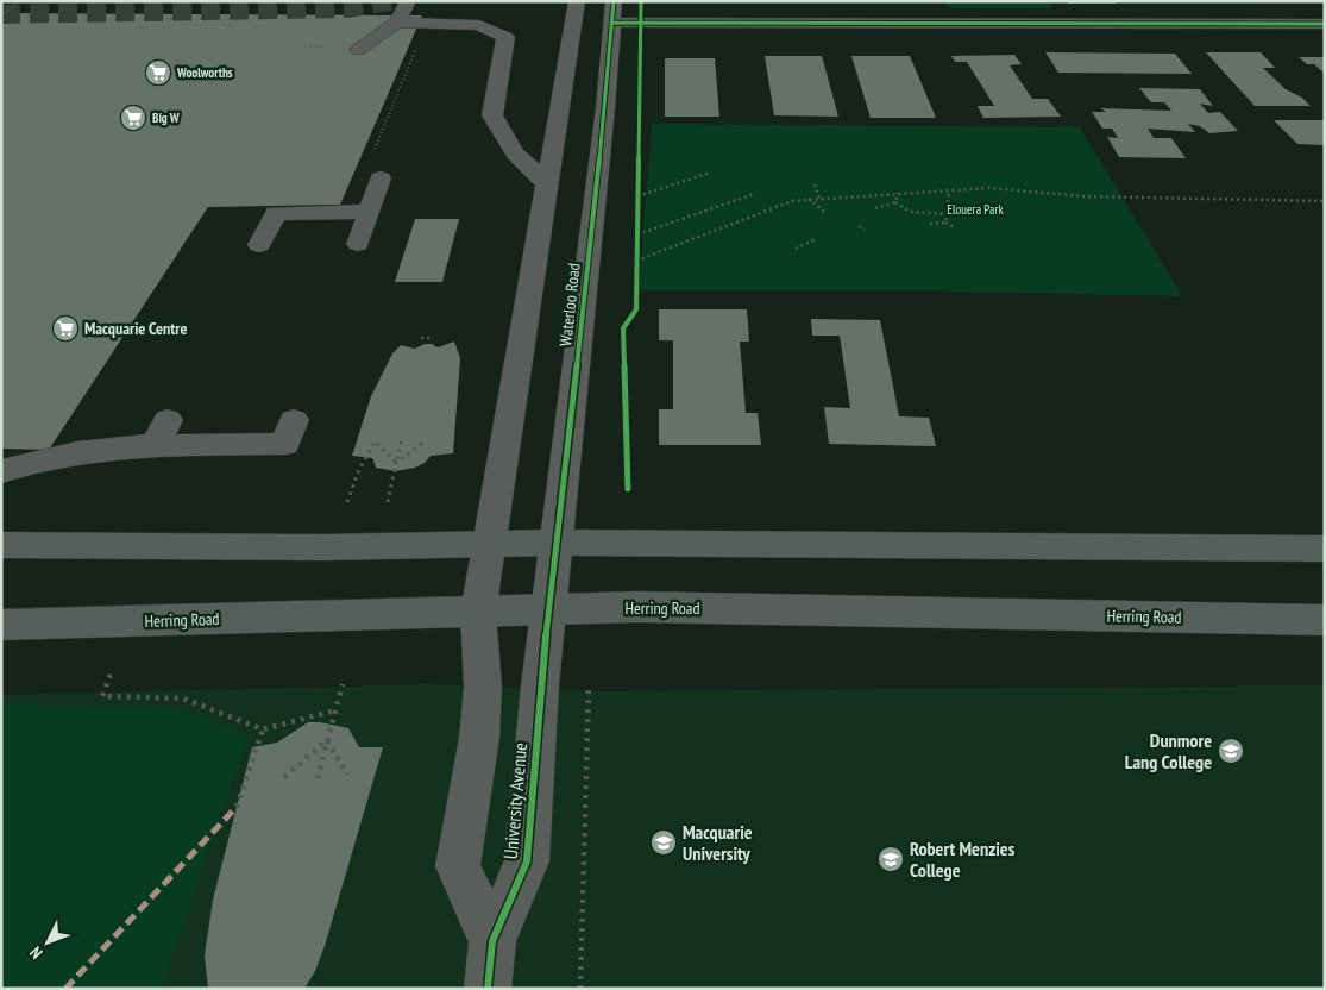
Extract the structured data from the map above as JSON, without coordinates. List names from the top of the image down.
{
  "streets": {
    "main road": ["Herring Road"],
    "street": ["Waterloo Road", "University Avenue"]
  },
  "crossings": [
    ["Waterloo Road", "Herring Road"],
    ["Waterloo Road", "University Avenue"],
    ["Herring Road", "University Avenue"]
  ],
  "parks": ["Elouera Park"],
  "places": {
    "supermarket": ["Woolworths", "Big W", "Macquarie Centre"],
    "school or university": ["Dunmore Lang College", "Macquarie University", "Robert Menzies College"]
  },
  "north": "bottom left"
}
